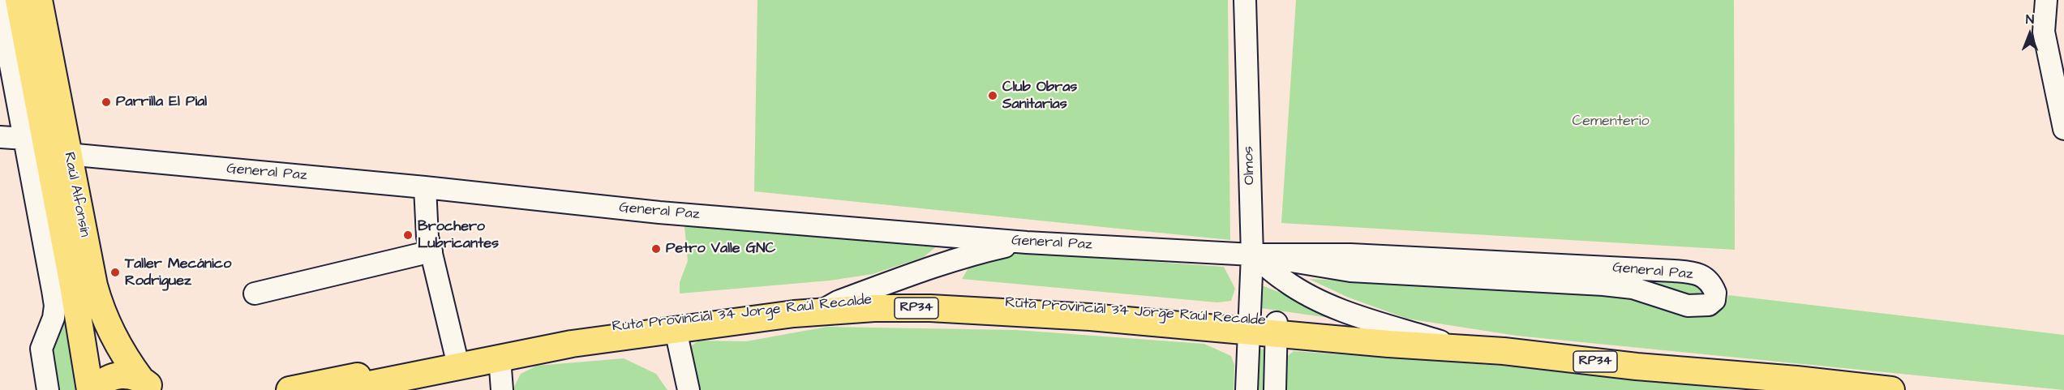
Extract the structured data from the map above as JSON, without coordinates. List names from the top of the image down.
{
  "streets": {
    "main road": ["Raúl Alfonsín", "RP34", "Ruta Provincial 34 Jorge Raúl Recalde"],
    "street": ["Olmos", "General Paz"]
  },
  "crossings": [
    ["Olmos", "General Paz"],
    ["Olmos", "Ruta Provincial 34 Jorge Raúl Recalde"],
    ["General Paz", "Raúl Alfonsín"]
  ],
  "parks": ["Cementerio"],
  "places": [
    "Club Obras Sanitarias",
    "Parrilla El Pial",
    "Brochero Lubricantes",
    "Petro Valle GNC",
    "Taller Mecánico Rodriguez"
  ],
  "north": "top"
}
